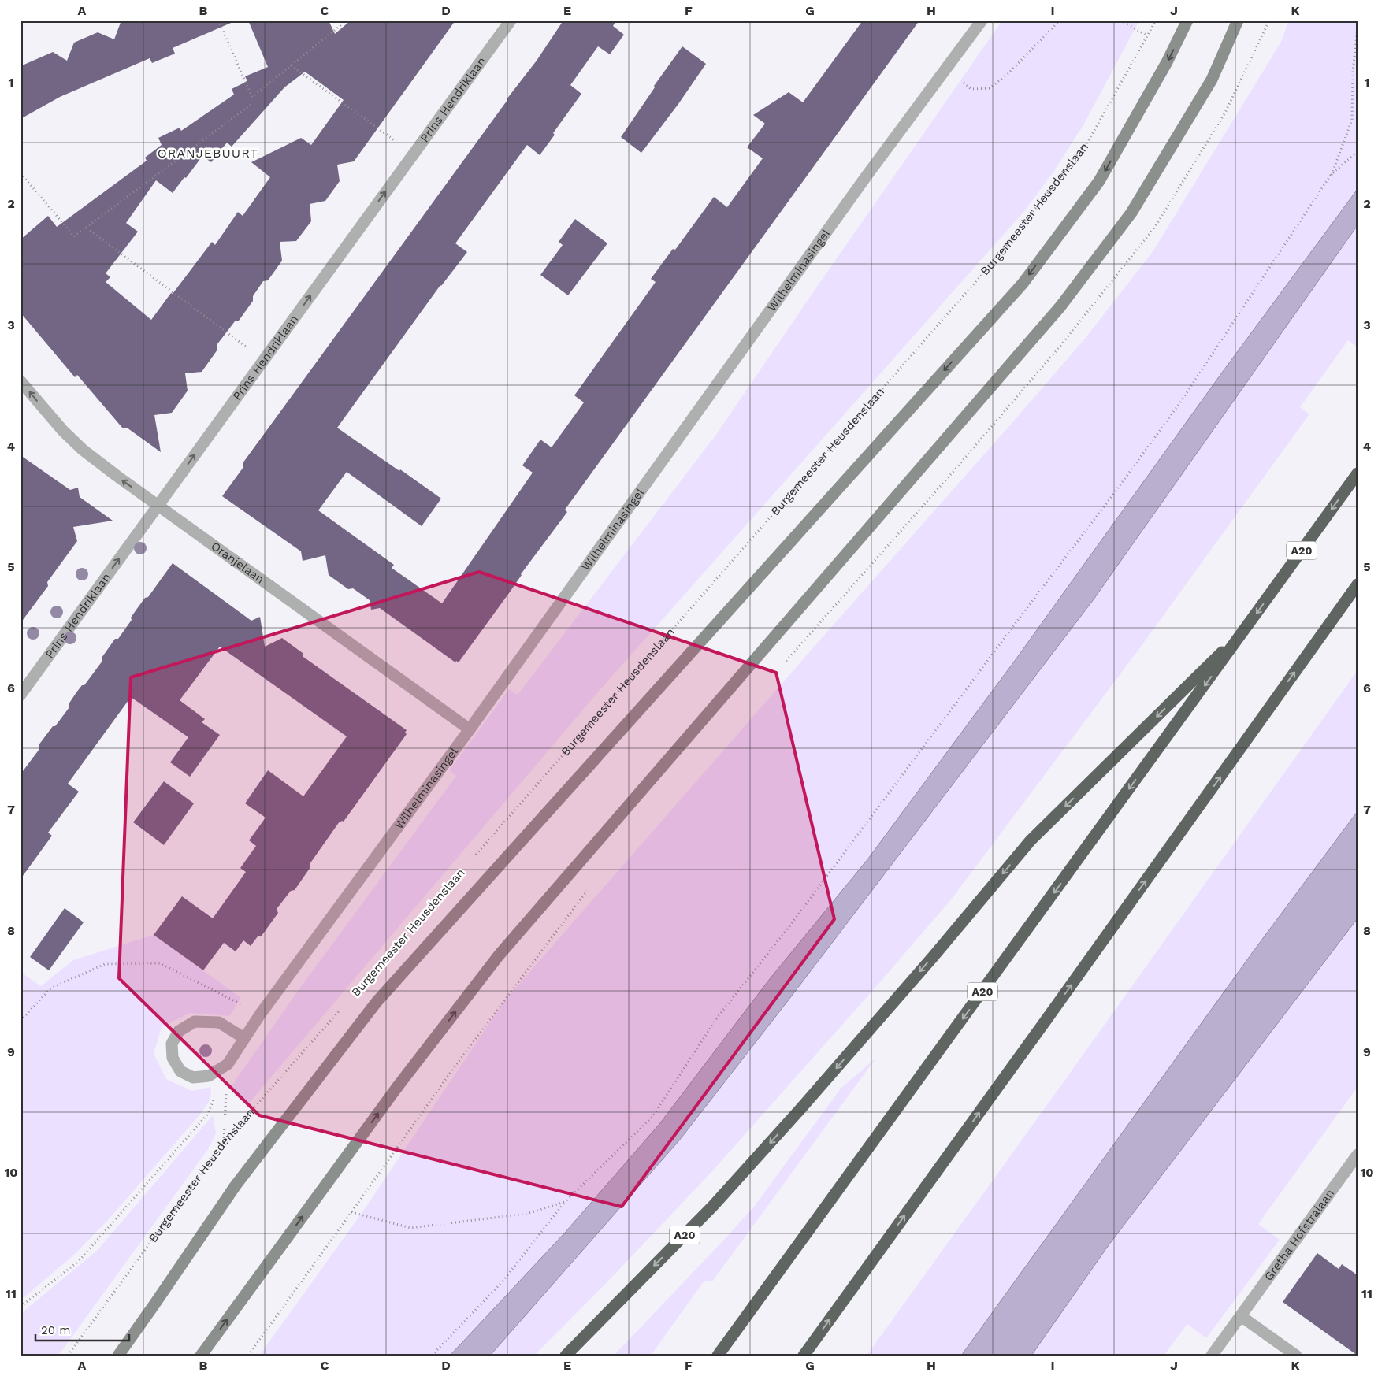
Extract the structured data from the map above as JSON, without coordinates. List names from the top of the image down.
{
  "streets": {
    "highway": ["A20"],
    "main road": ["Burgemeester Heusdenslaan"],
    "street": [
      "Prins Hendriklaan",
      "Wilhelminasingel",
      "Oranjelaan",
      "Gretha Hofstralaan"
    ]
  },
  "crossings": [
    ["Prins Hendriklaan", "Oranjelaan"],
    ["Wilhelminasingel", "Oranjelaan"]
  ],
  "one_way": ["Prins Hendriklaan"],
  "districts": ["ORANJEBUURT"],
  "scale_bar": "20 m",
  "grid": {
    "columns": [
      "A",
      "B",
      "C",
      "D",
      "E",
      "F",
      "G",
      "H",
      "I",
      "J",
      "K"
    ],
    "rows": [
      "1",
      "2",
      "3",
      "4",
      "5",
      "6",
      "7",
      "8",
      "9",
      "10",
      "11"
    ]
  }
}
